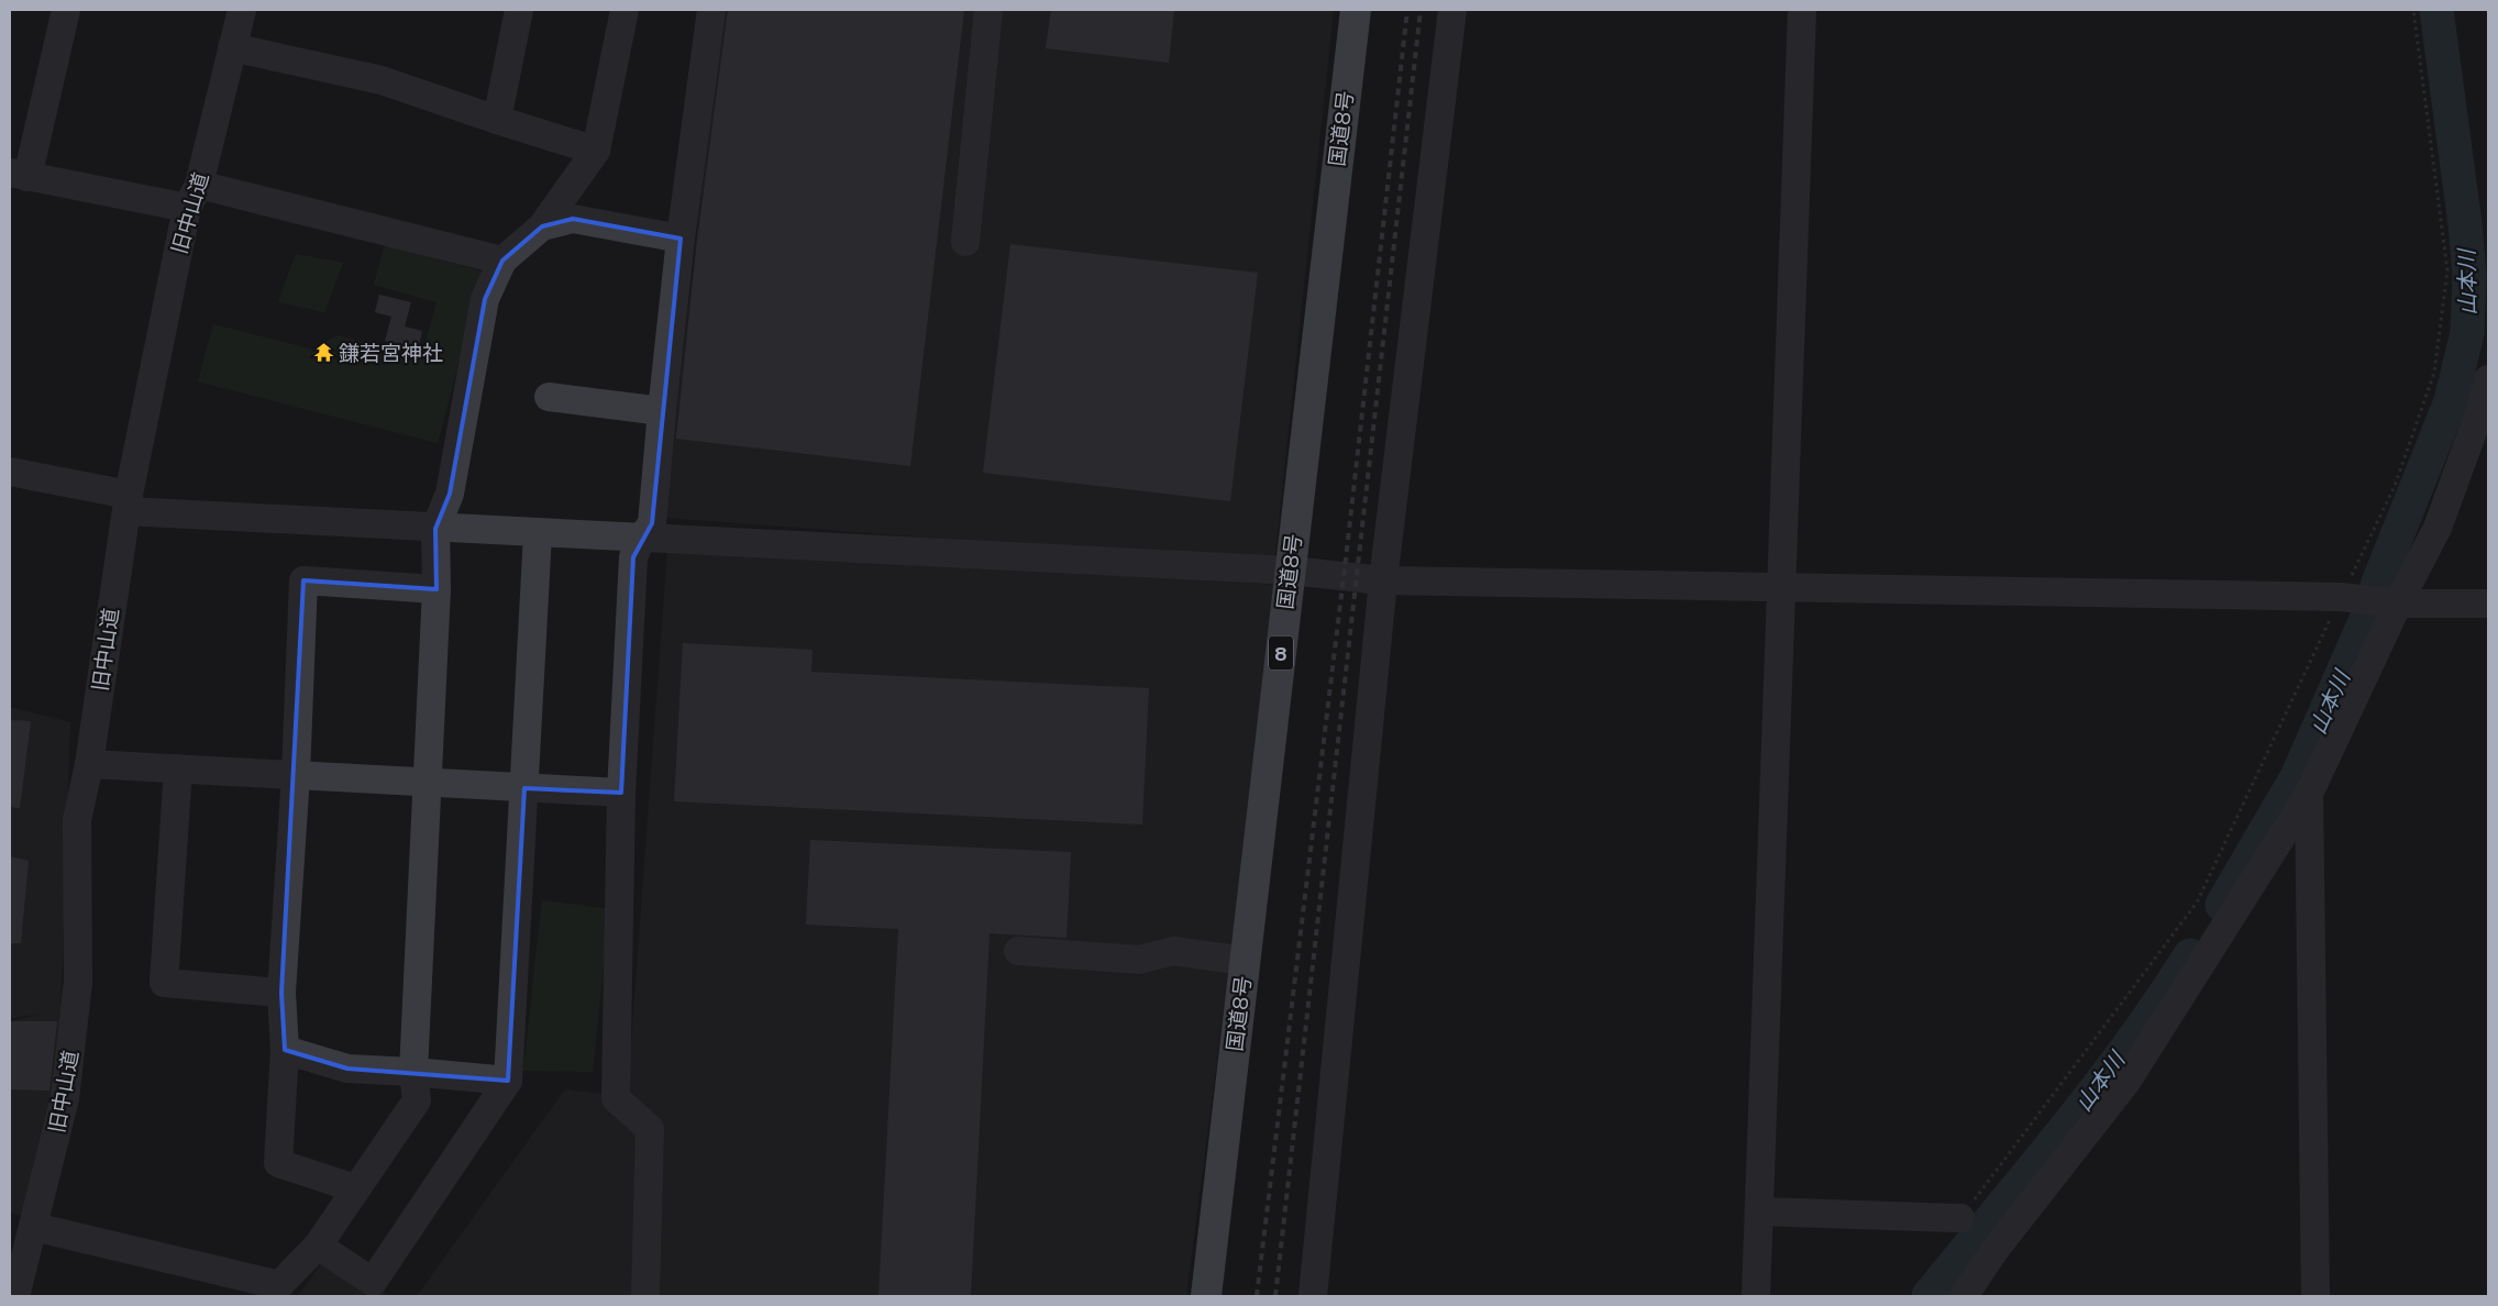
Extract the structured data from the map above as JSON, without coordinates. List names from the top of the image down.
{
  "streets": {
    "highway": ["国道8号", "8"],
    "street": ["旧中山道"]
  },
  "water": ["山本川"],
  "places": {
    "temple": ["鎌若宮神社"]
  }
}
